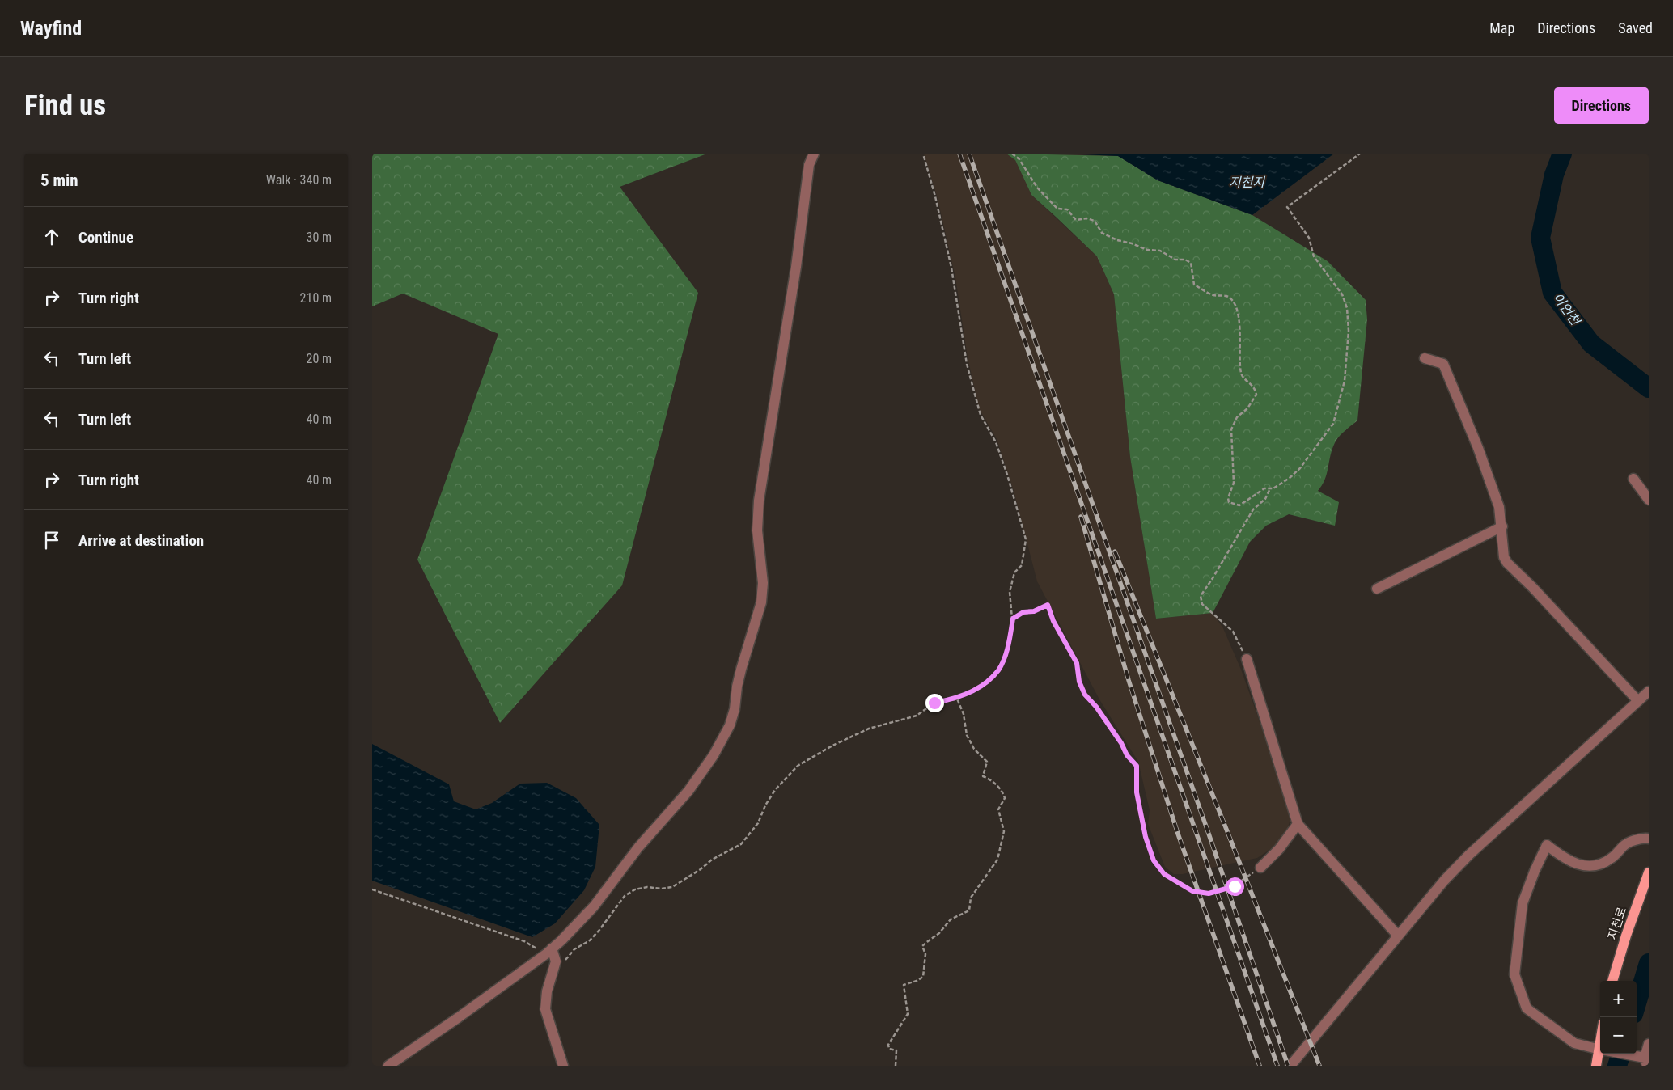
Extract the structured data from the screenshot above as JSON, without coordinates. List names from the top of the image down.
{
  "streets": {
    "main road": ["지천로"]
  },
  "water": ["지천지", "이언천"],
  "page": {
    "header": "Wayfind",
    "nav": ["Map", "Directions", "Saved"],
    "buttons": "Directions",
    "title": "Find us",
    "heading": ["5 min", "Walk · 340 m"],
    "list": [
      ["Continue", "30 m"],
      ["Turn right", "210 m"],
      ["Turn left", "20 m"],
      ["Turn left", "40 m"],
      ["Turn right", "40 m"],
      "Arrive at destination"
    ],
    "map_buttons": ["+", "−"]
  }
}
